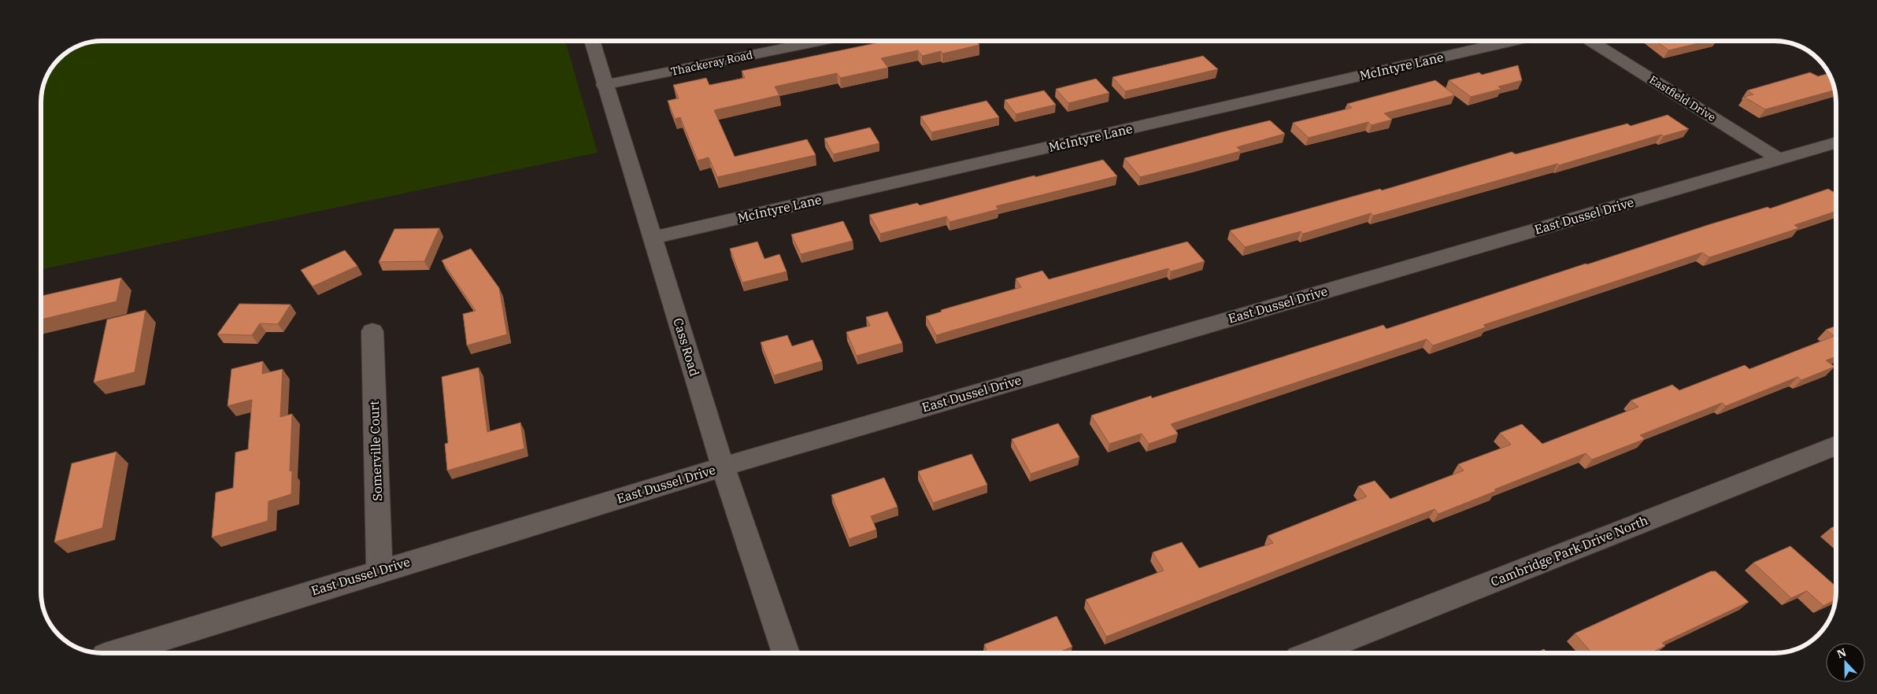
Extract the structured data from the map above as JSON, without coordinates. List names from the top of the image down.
{
  "streets": {
    "street": [
      "Thackeray Road",
      "McIntyre Lane",
      "Eastfield Drive",
      "East Dussel Drive",
      "Cass Road",
      "Somerville Court",
      "Cambridge Park Drive North"
    ]
  },
  "crossings": [
    ["Thackeray Road", "Cass Road"],
    ["McIntyre Lane", "Cass Road"],
    ["Eastfield Drive", "East Dussel Drive"],
    ["East Dussel Drive", "Cass Road"],
    ["East Dussel Drive", "Somerville Court"]
  ],
  "north": "top"
}
